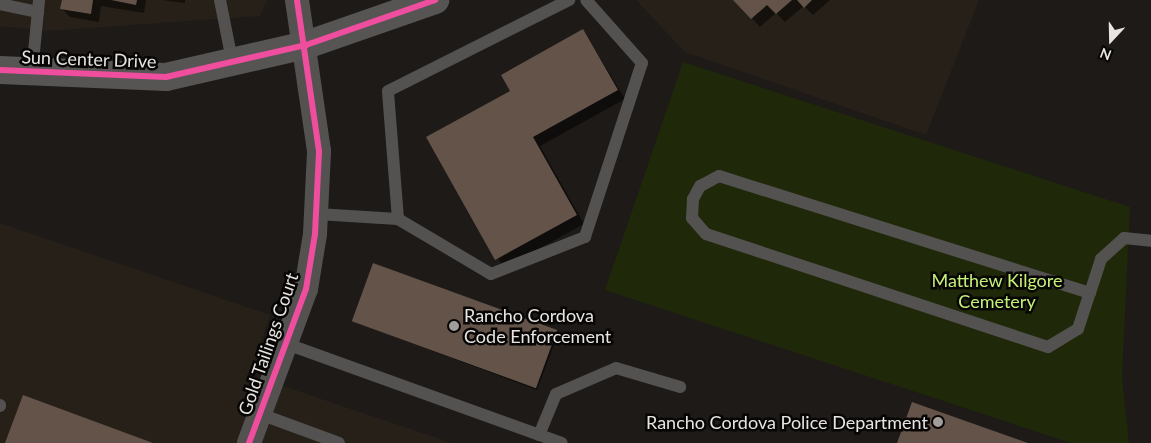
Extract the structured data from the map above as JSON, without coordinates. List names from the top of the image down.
{
  "streets": {
    "street": ["Sun Center Drive", "Gold Tailings Court"]
  },
  "crossings": [
    ["Sun Center Drive", "Gold Tailings Court"]
  ],
  "parks": ["Matthew Kilgore Cemetery"],
  "places": ["Rancho Cordova Code Enforcement", "Rancho Cordova Police Department"],
  "north": "bottom"
}
